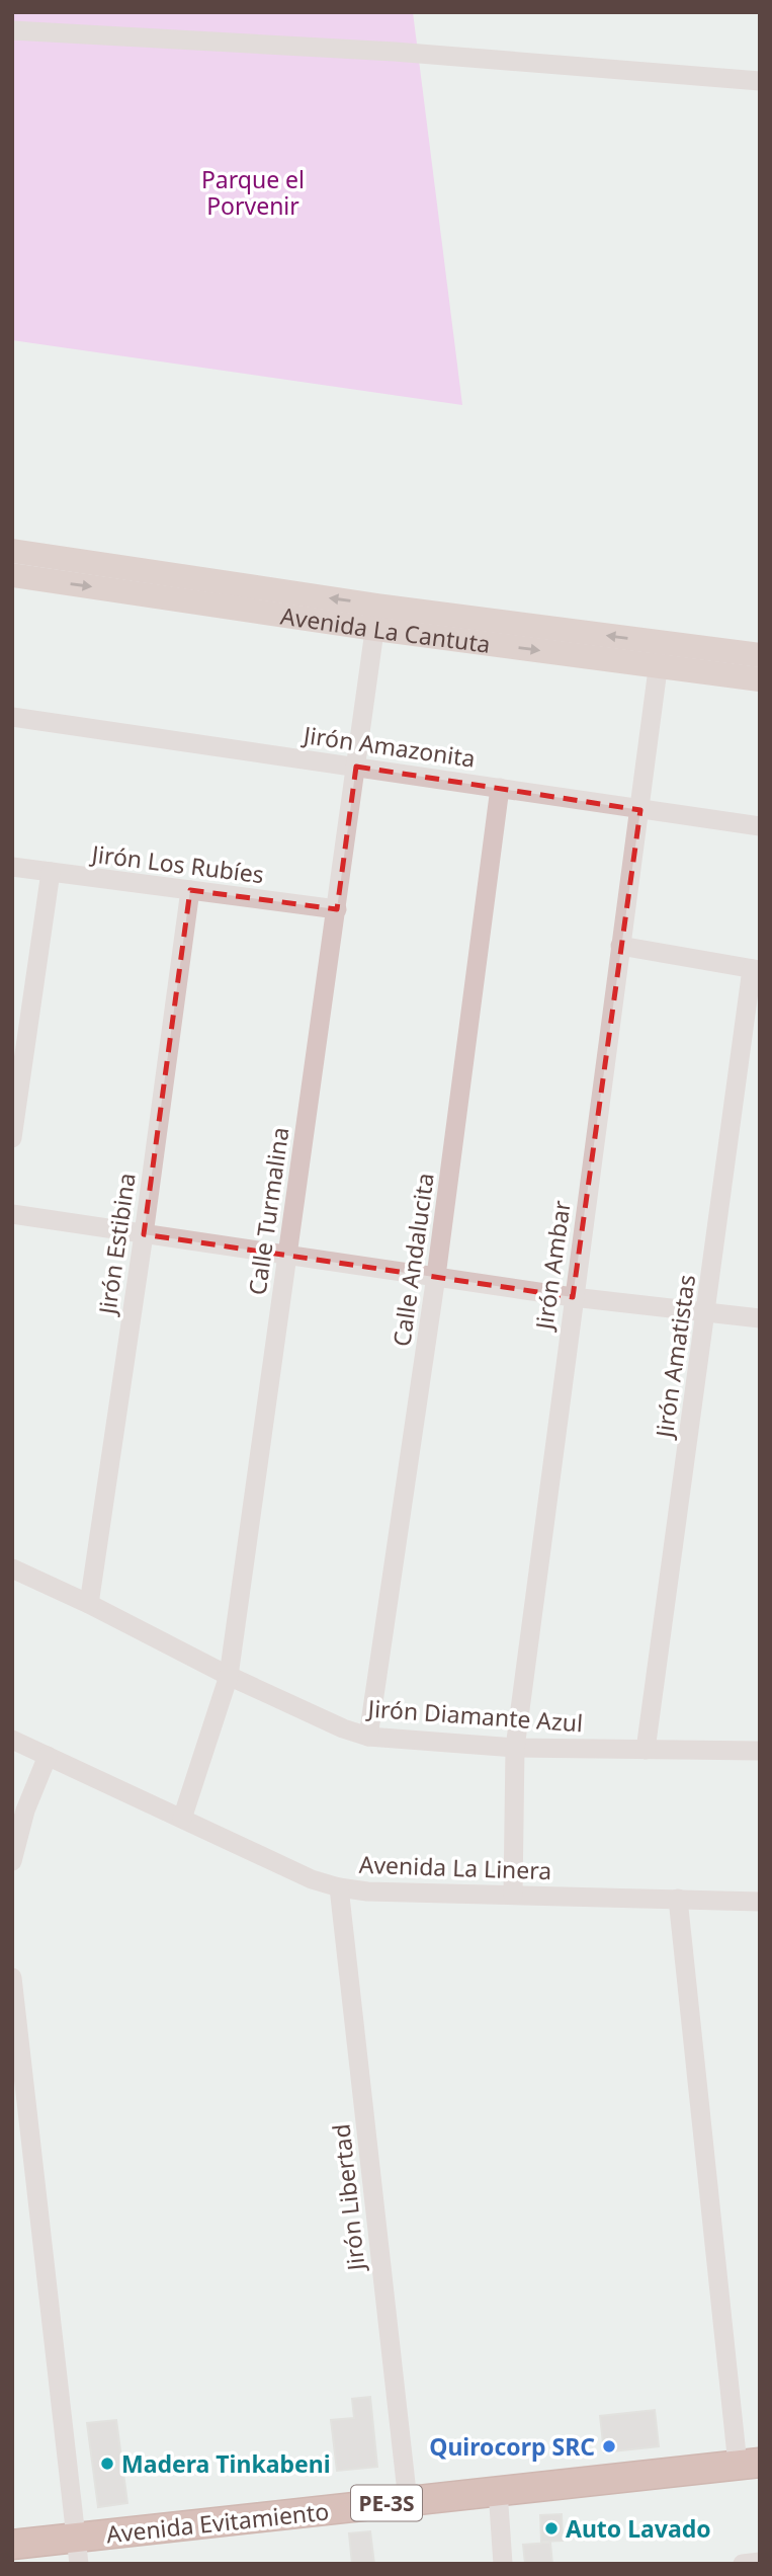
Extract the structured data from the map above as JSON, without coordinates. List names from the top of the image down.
{
  "streets": {
    "highway": ["PE-3S", "Avenida Evitamiento"],
    "main road": ["Avenida La Cantuta"],
    "street": [
      "Jirón Amazonita",
      "Jirón Los Rubíes",
      "Calle Turmalina",
      "Jirón Estibina",
      "Calle Andalucita",
      "Jirón Ambar",
      "Jirón Amatistas",
      "Jirón Diamante Azul",
      "Avenida La Linera",
      "Jirón Libertad"
    ]
  },
  "crossings": [
    ["Avenida La Cantuta", "Calle Turmalina"],
    ["Avenida La Cantuta", "Jirón Ambar"],
    ["Jirón Amazonita", "Calle Turmalina"],
    ["Jirón Amazonita", "Calle Andalucita"],
    ["Jirón Amazonita", "Jirón Ambar"],
    ["Jirón Los Rubíes", "Calle Turmalina"],
    ["Jirón Los Rubíes", "Jirón Estibina"],
    ["Calle Turmalina", "Jirón Diamante Azul"],
    ["Calle Turmalina", "Avenida La Linera"],
    ["Jirón Estibina", "Jirón Diamante Azul"],
    ["Calle Andalucita", "Jirón Diamante Azul"],
    ["Jirón Ambar", "Jirón Diamante Azul"],
    ["Jirón Ambar", "Avenida La Linera"],
    ["Jirón Amatistas", "Jirón Diamante Azul"],
    ["Avenida La Linera", "Jirón Libertad"],
    ["Jirón Libertad", "Avenida Evitamiento"]
  ],
  "parks": ["Parque el Porvenir"],
  "places": ["Quirocorp SRC", "Madera Tinkabeni", "Auto Lavado"]
}
